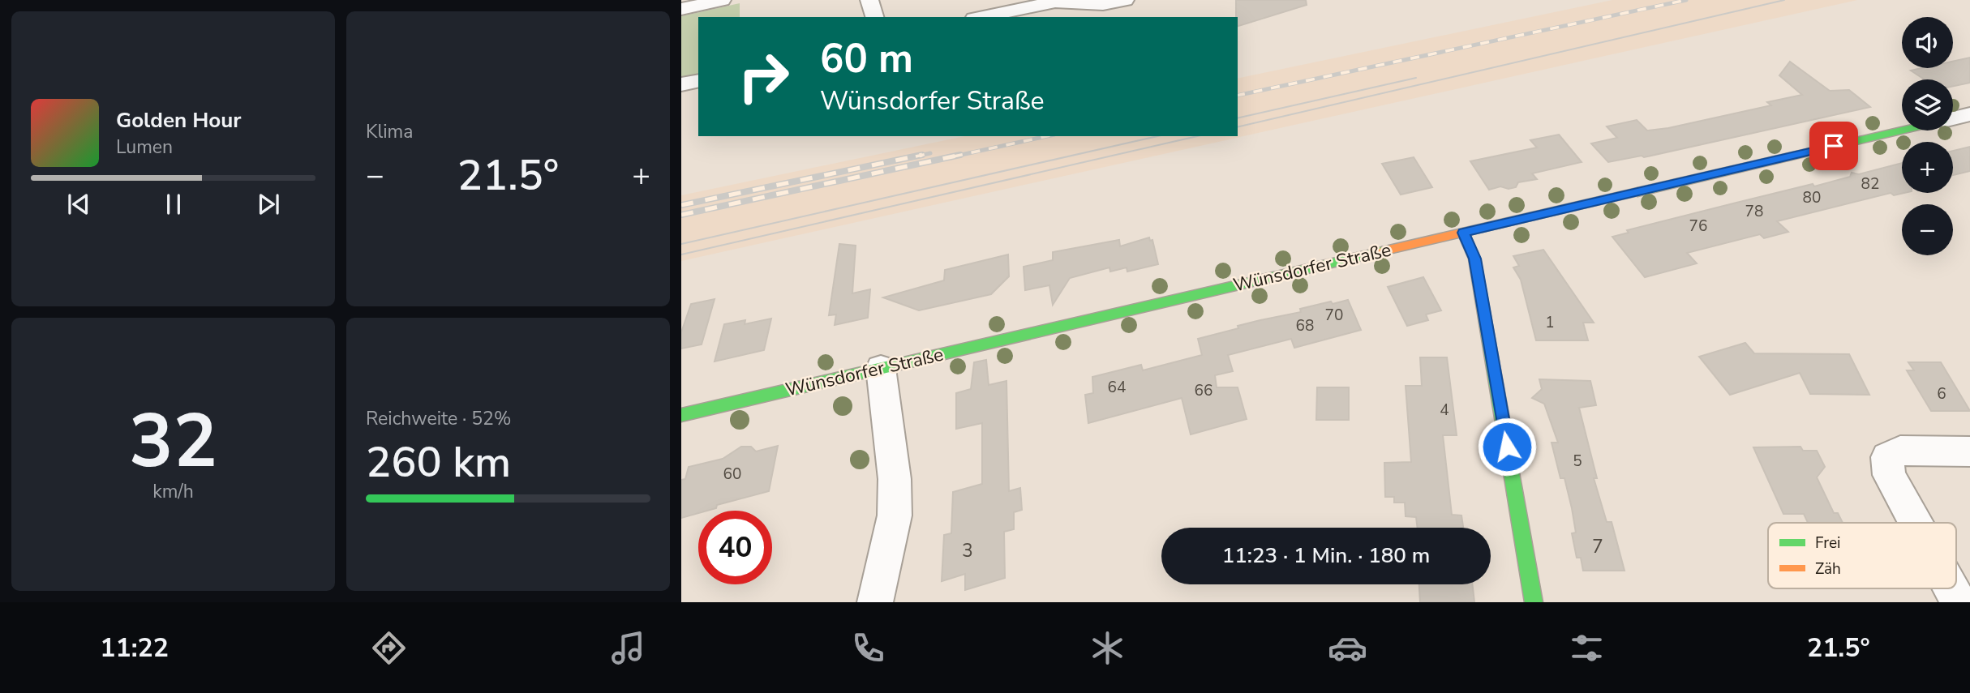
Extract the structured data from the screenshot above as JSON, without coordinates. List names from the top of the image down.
{
  "streets": {
    "street": ["Wünsdorfer Straße"]
  },
  "house_numbers": [
    "82",
    "80",
    "78",
    "76",
    "70",
    "1",
    "68",
    "64",
    "66",
    "6",
    "4",
    "5",
    "60",
    "7",
    "3"
  ],
  "legend": ["Frei", "Zäh"],
  "page": {
    "tile": [
      "Klima",
      ["32", "km/h"],
      ["Reichweite · 52%", "260 km"]
    ],
    "map_buttons": ["+", "−"],
    "turn": ["60 m", "Wünsdorfer Straße"],
    "song": ["Golden Hour", "Lumen"],
    "heat": ["−", "21.5°", "+"],
    "limit": "40",
    "trip": "11:23 · 1 Min. · 180 m",
    "tabs": ["11:22", "21.5°"]
  }
}
